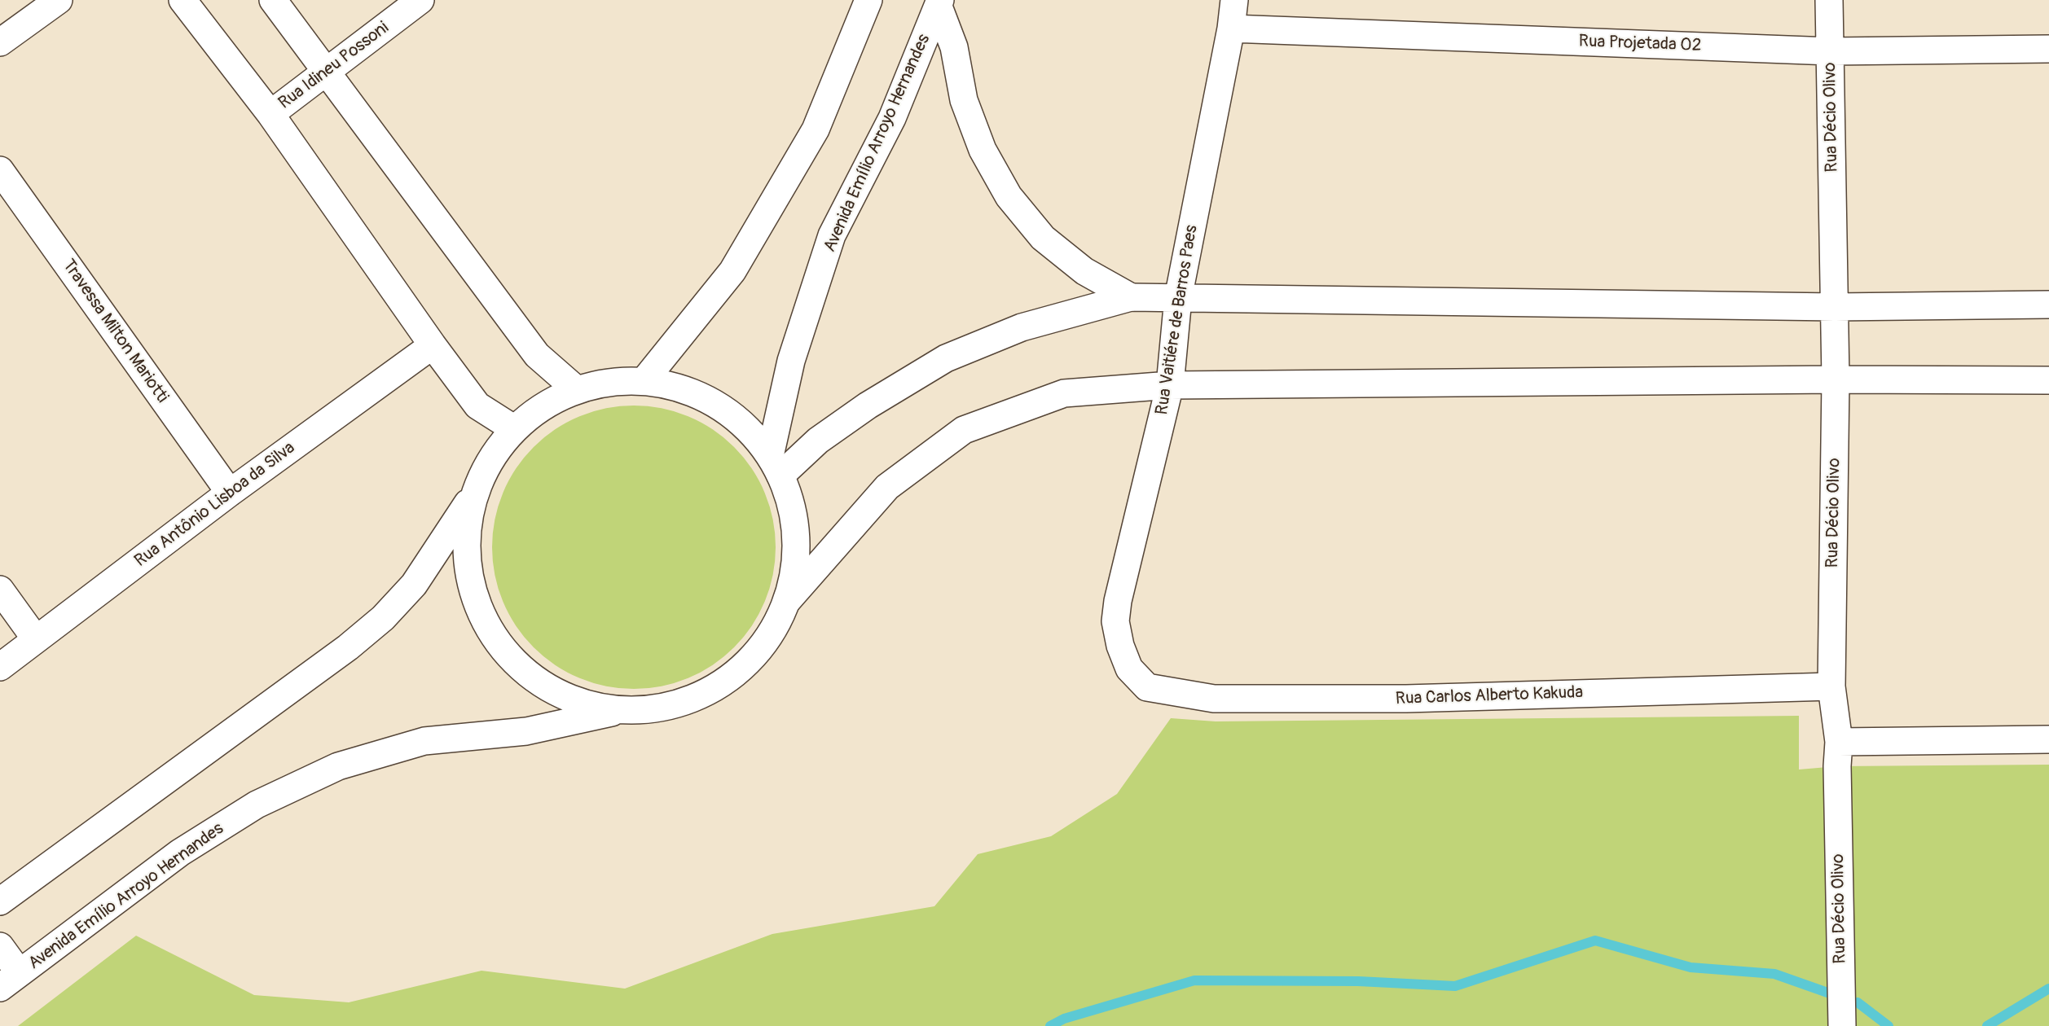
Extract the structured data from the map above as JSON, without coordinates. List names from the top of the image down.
{
  "streets": {
    "street": [
      "Rua Projetada 02",
      "Rua Idineu Possoni",
      "Rua Décio Olivo",
      "Avenida Emílio Arroyo Hernandes",
      "Rua Vaitiére de Barros Paes",
      "Travessa Milton Mariotti",
      "Rua Antônio Lisboa da Silva",
      "Rua Carlos Alberto Kakuda"
    ]
  },
  "crossings": [
    ["Rua Projetada 02", "Rua Décio Olivo"],
    ["Rua Projetada 02", "Rua Vaitiére de Barros Paes"],
    ["Rua Décio Olivo", "Rua Carlos Alberto Kakuda"],
    ["Rua Vaitiére de Barros Paes", "Rua Carlos Alberto Kakuda"],
    ["Travessa Milton Mariotti", "Rua Antônio Lisboa da Silva"]
  ]
}
